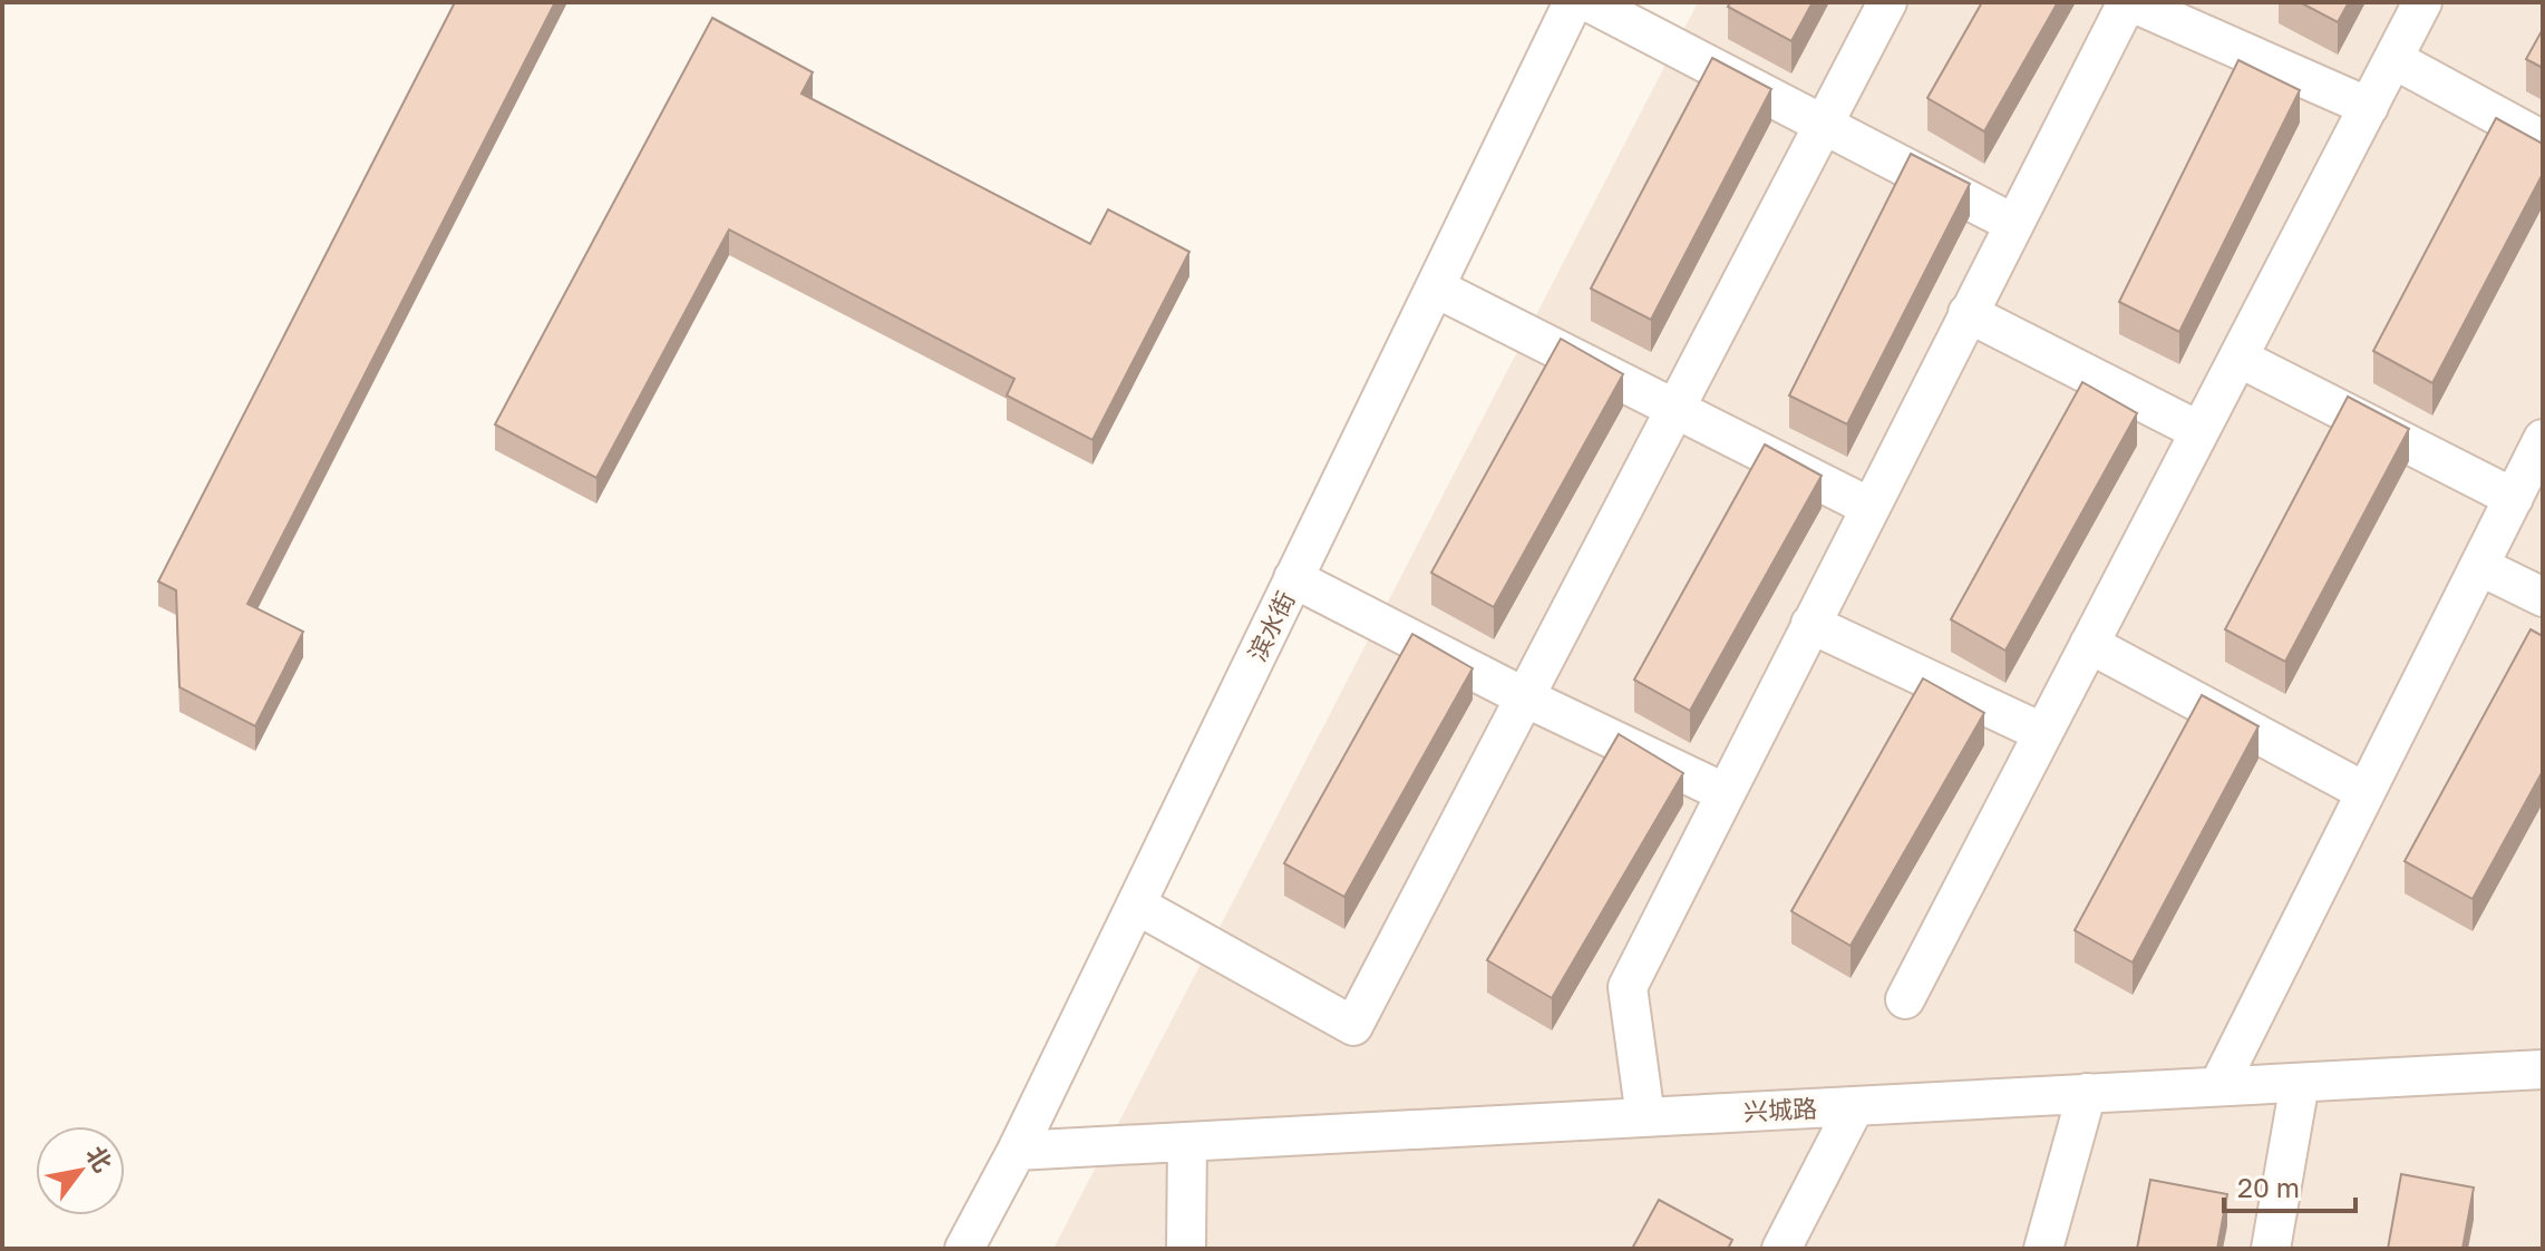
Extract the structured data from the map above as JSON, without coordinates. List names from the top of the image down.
{
  "streets": {
    "street": ["滨水街", "兴城路"]
  },
  "crossings": [
    ["滨水街", "兴城路"]
  ],
  "scale_bar": "20 m",
  "north": "top right"
}
